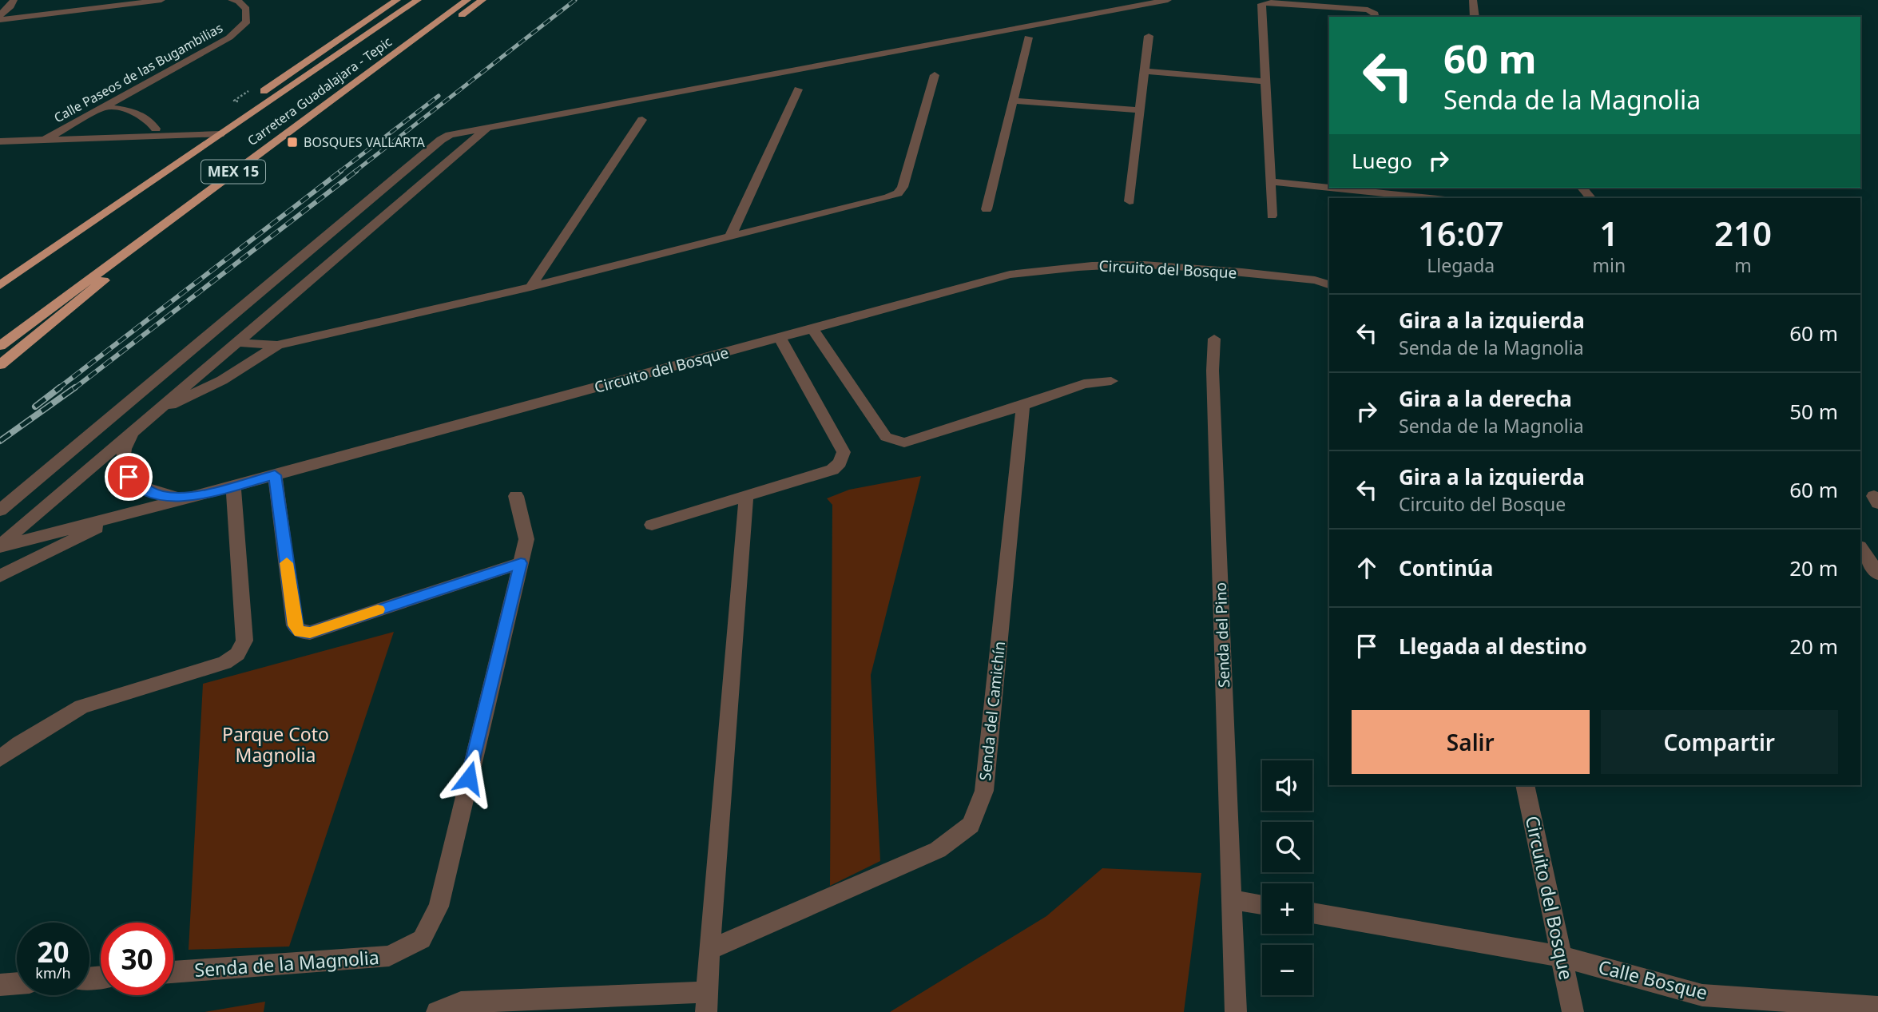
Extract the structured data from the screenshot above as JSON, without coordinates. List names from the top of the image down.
{
  "streets": {
    "highway": ["Carretera Guadalajara - Tepic", "MEX 15"],
    "street": [
      "Calle Paseos de las Bugambilias",
      "Circuito del Bosque",
      "Senda del Pino",
      "Senda del Camichín",
      "Senda de la Magnolia",
      "Calle Bosque"
    ]
  },
  "crossings": [
    ["Circuito del Bosque", "Calle Bosque"]
  ],
  "parks": ["Parque Coto Magnolia"],
  "places": {
    "transit": ["BOSQUES VALLARTA"]
  },
  "page": {
    "turn": ["60 m", "Senda de la Magnolia"],
    "then": "Luego",
    "eta": [
      "16:07",
      "Llegada",
      "1",
      "min",
      "210",
      "m"
    ],
    "list": [
      {
        "name": "Gira a la izquierda",
        "note": "Senda de la Magnolia",
        "value": "60 m"
      },
      {
        "name": "Gira a la derecha",
        "note": "Senda de la Magnolia",
        "value": "50 m"
      },
      {
        "name": "Gira a la izquierda",
        "note": "Circuito del Bosque",
        "value": "60 m"
      },
      {
        "name": "Continúa",
        "value": "20 m"
      },
      {
        "name": "Llegada al destino",
        "value": "20 m"
      }
    ],
    "buttons": ["Salir", "Compartir"],
    "map_buttons": ["+", "−"],
    "speed": "20 km/h",
    "limit": "30"
  }
}
